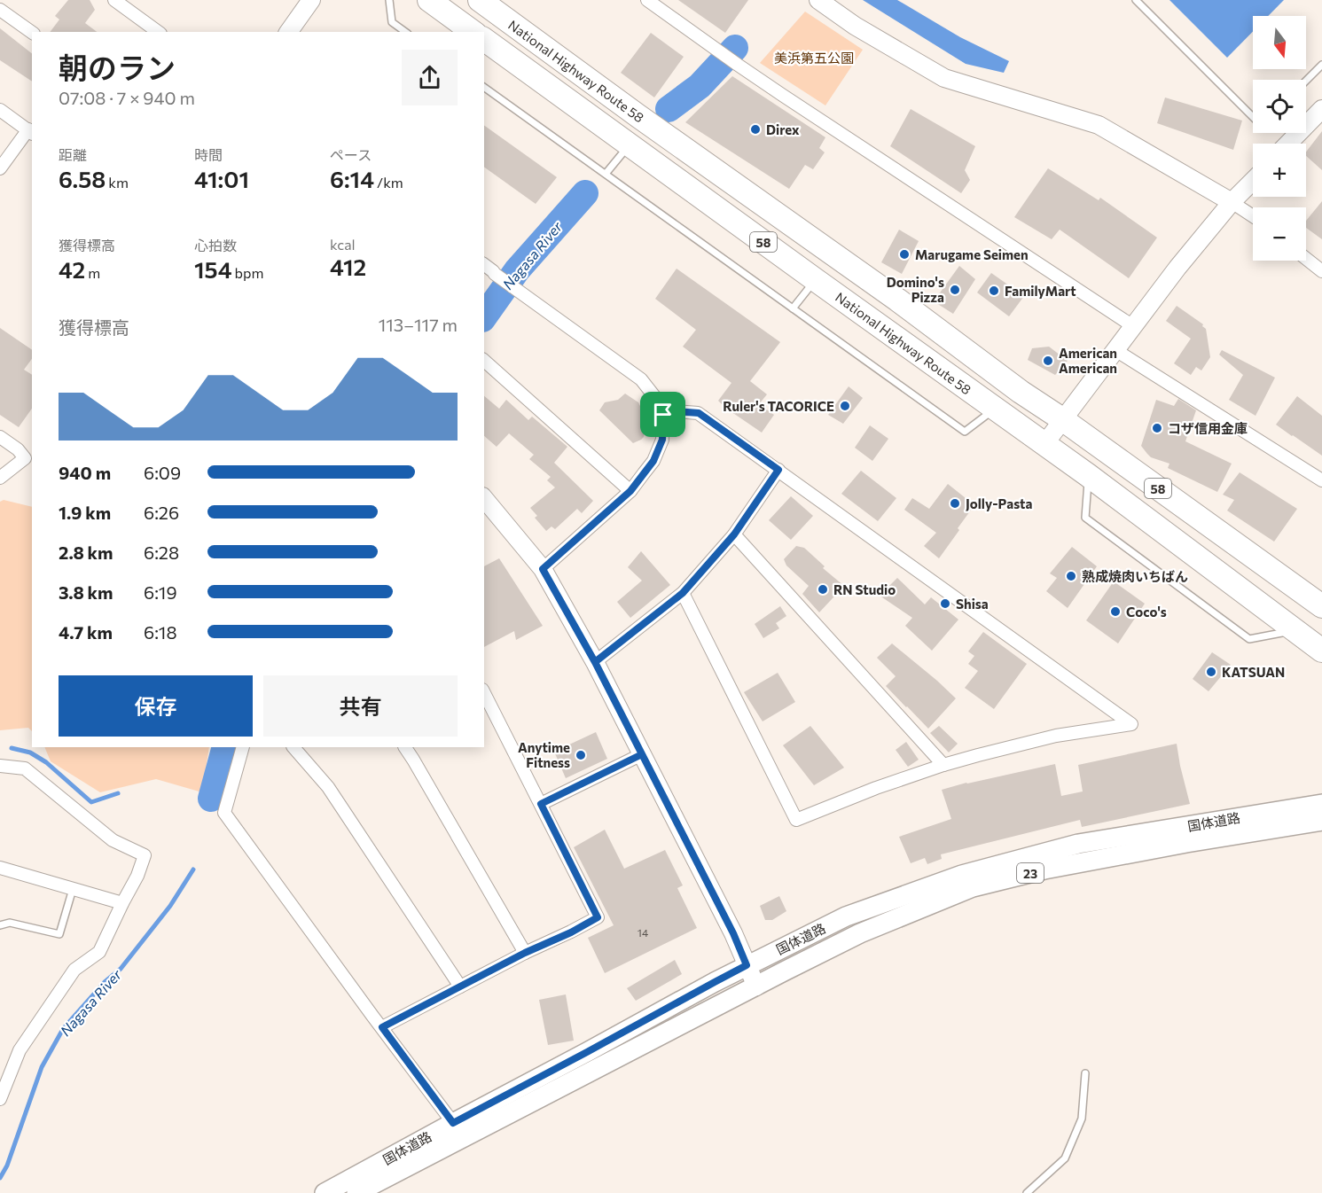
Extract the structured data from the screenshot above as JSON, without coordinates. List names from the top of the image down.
{
  "streets": {
    "highway": ["National Highway Route 58", "58"],
    "main road": ["国体道路", "23"]
  },
  "water": ["Nagasa River"],
  "parks": ["美浜第五公園"],
  "places": [
    "Direx",
    "Marugame Seimen",
    "Domino's Pizza",
    "FamilyMart",
    "American American",
    "Ruler's TACORICE",
    "コザ信用金庫",
    "Jolly-Pasta",
    "熟成焼肉いちばん",
    "RN Studio",
    "Shisa",
    "Coco's",
    "KATSUAN",
    "Anytime Fitness"
  ],
  "house_numbers": ["14"],
  "north": "bottom",
  "page": {
    "map_buttons": ["+", "−"],
    "heading": ["朝のラン", "07:08 · 7 × 940 m"],
    "stats": [
      ["距離", "6.58 km"],
      ["時間", "41:01"],
      ["ペース", "6:14 /km"],
      ["獲得標高", "42 m"],
      ["心拍数", "154 bpm"],
      ["kcal", "412"]
    ],
    "chart": ["獲得標高", "113–117 m"],
    "list": [
      {
        "name": "940 m",
        "note": "6:09"
      },
      {
        "name": "1.9 km",
        "note": "6:26"
      },
      {
        "name": "2.8 km",
        "note": "6:28"
      },
      {
        "name": "3.8 km",
        "note": "6:19"
      },
      {
        "name": "4.7 km",
        "note": "6:18"
      }
    ],
    "buttons": ["保存", "共有"]
  }
}
